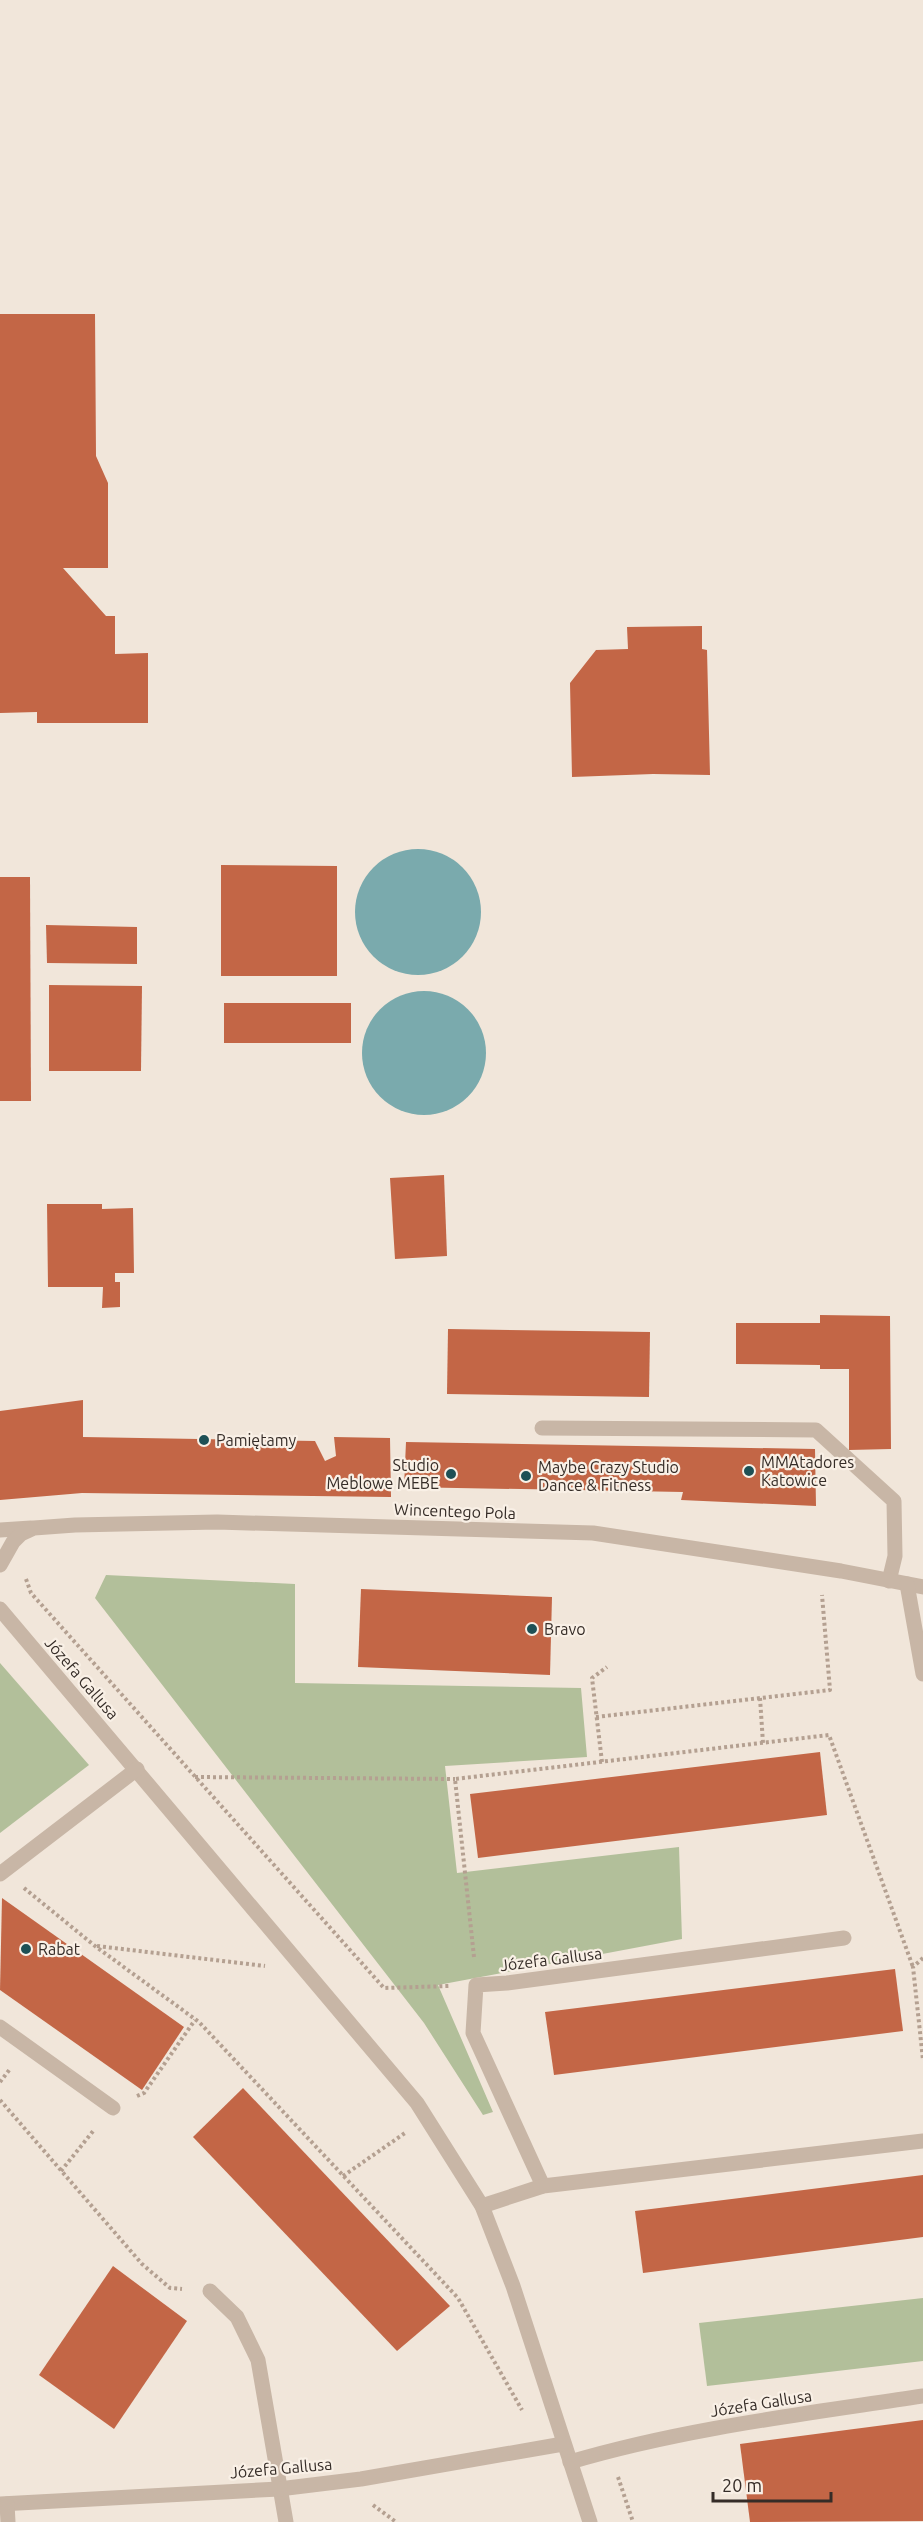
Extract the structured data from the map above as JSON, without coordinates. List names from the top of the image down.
{
  "streets": {
    "street": ["Wincentego Pola", "Józefa Gallusa"]
  },
  "places": [
    "Pamiętamy",
    "MMAtadores Katowice",
    "Studio Meblowe MEBE",
    "Maybe Crazy Studio Dance & Fitness",
    "Bravo",
    "Rabat"
  ],
  "scale_bar": "20 m"
}
